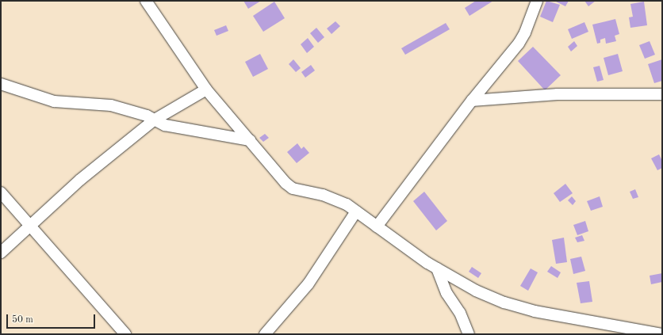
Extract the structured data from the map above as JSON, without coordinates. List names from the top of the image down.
{
  "scale_bar": "50 m"
}
